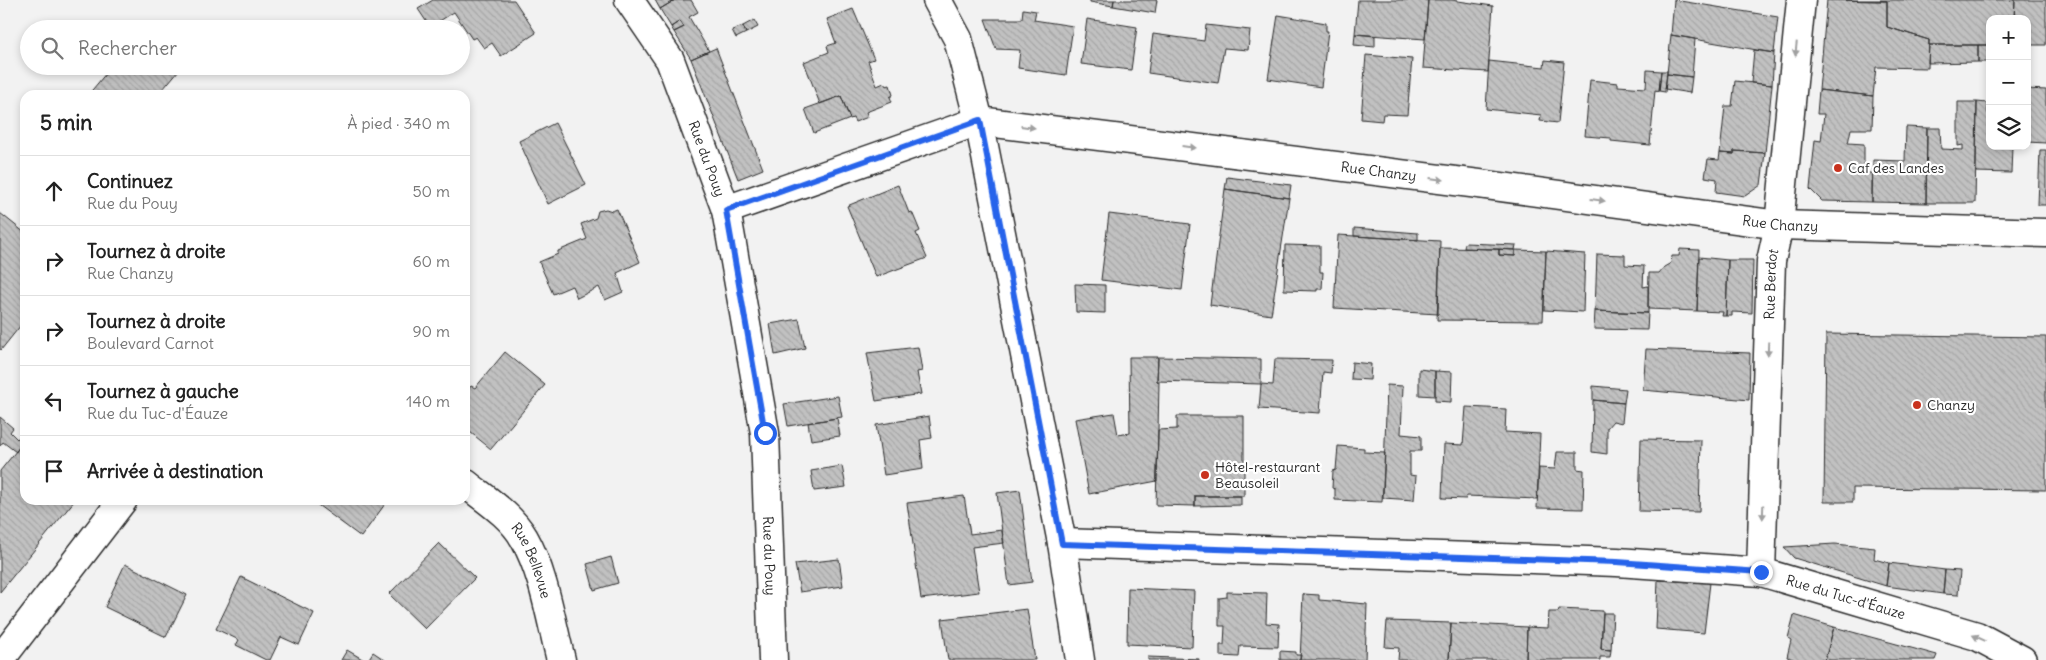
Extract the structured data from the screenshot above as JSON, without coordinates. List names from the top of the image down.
{
  "streets": {
    "street": [
      "Rue du Pouy",
      "Rue Chanzy",
      "Rue Berdot",
      "Rue Bellevue",
      "Rue du Tuc-d'Éauze"
    ]
  },
  "crossings": [
    ["Rue du Pouy", "Rue Chanzy"],
    ["Rue Chanzy", "Rue Berdot"],
    ["Rue Berdot", "Rue du Tuc-d'Éauze"]
  ],
  "one_way": ["Rue Chanzy", "Rue Berdot"],
  "places": ["Caf des Landes", "Chanzy", "Hôtel-restaurant Beausoleil"],
  "page": {
    "map_buttons": ["+", "−"],
    "search": "Rechercher",
    "heading": ["5 min", "À pied · 340 m"],
    "list": [
      ["Continuez", "Rue du Pouy", "50 m"],
      ["Tournez à droite", "Rue Chanzy", "60 m"],
      ["Tournez à droite", "Boulevard Carnot", "90 m"],
      ["Tournez à gauche", "Rue du Tuc-d'Éauze", "140 m"],
      "Arrivée à destination"
    ]
  }
}
